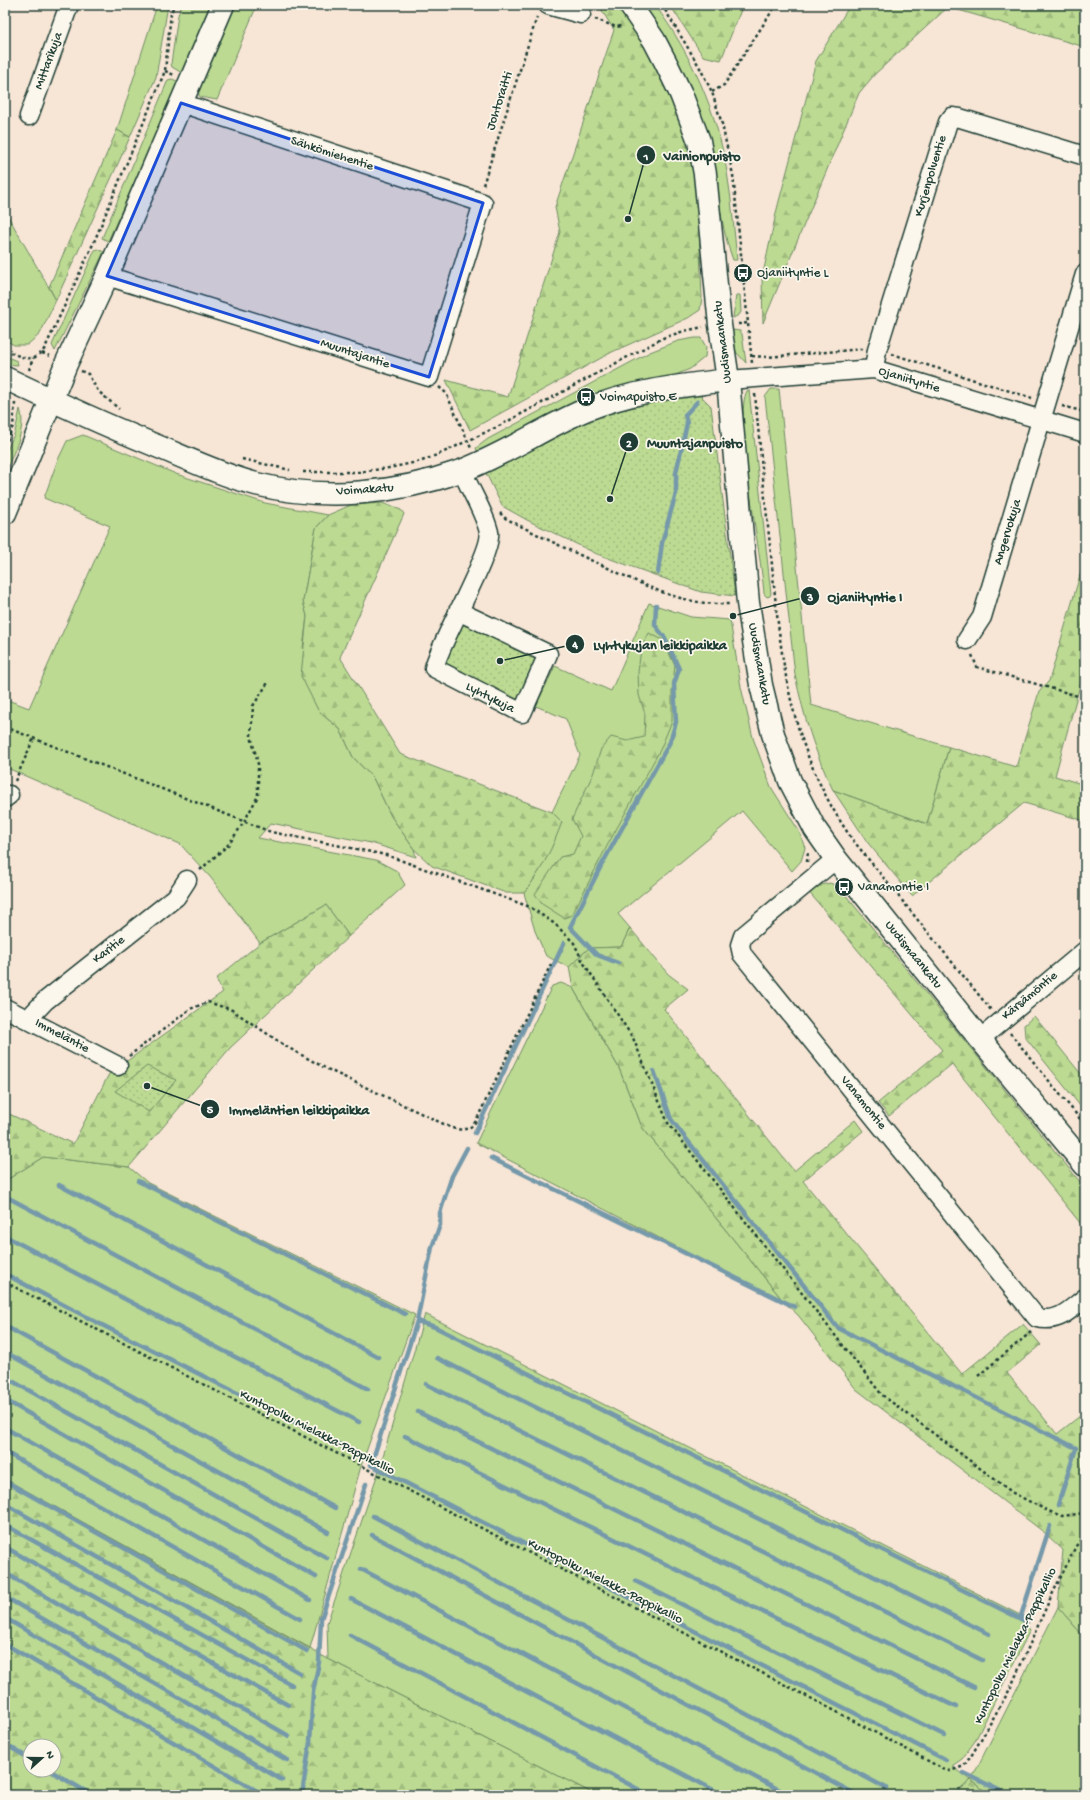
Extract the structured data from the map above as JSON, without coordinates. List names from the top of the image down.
{
  "streets": {
    "street": [
      "Mittarikuja",
      "Sähkömiehentie",
      "Kurjenpolventie",
      "Uudismaankatu",
      "Muuntajantie",
      "Ojaniityntie",
      "Voimakatu",
      "Angervokuja",
      "Lyhtykuja",
      "Karitie",
      "Kärsämöntie",
      "Immeläntie",
      "Vanamontie"
    ],
    "path": ["Johtoraitti", "Kuntopolku Mielakka-Pappikallio"]
  },
  "crossings": [
    ["Johtoraitti", "Sähkömiehentie"],
    ["Kurjenpolventie", "Ojaniityntie"],
    ["Uudismaankatu", "Ojaniityntie"],
    ["Uudismaankatu", "Voimakatu"],
    ["Uudismaankatu", "Kärsämöntie"],
    ["Uudismaankatu", "Vanamontie"],
    ["Ojaniityntie", "Voimakatu"],
    ["Ojaniityntie", "Angervokuja"],
    ["Voimakatu", "Lyhtykuja"],
    ["Karitie", "Immeläntie"]
  ],
  "places": {
    "other": [
      "Vainionpuisto",
      "Muuntajanpuisto",
      "Ojaniityntie I",
      "Lyhtykujan leikkipaikka",
      "Immeläntien leikkipaikka"
    ],
    "bus stop": ["Ojaniityntie L", "Voimapuisto E", "Vanamontie I"]
  },
  "north": "right"
}
